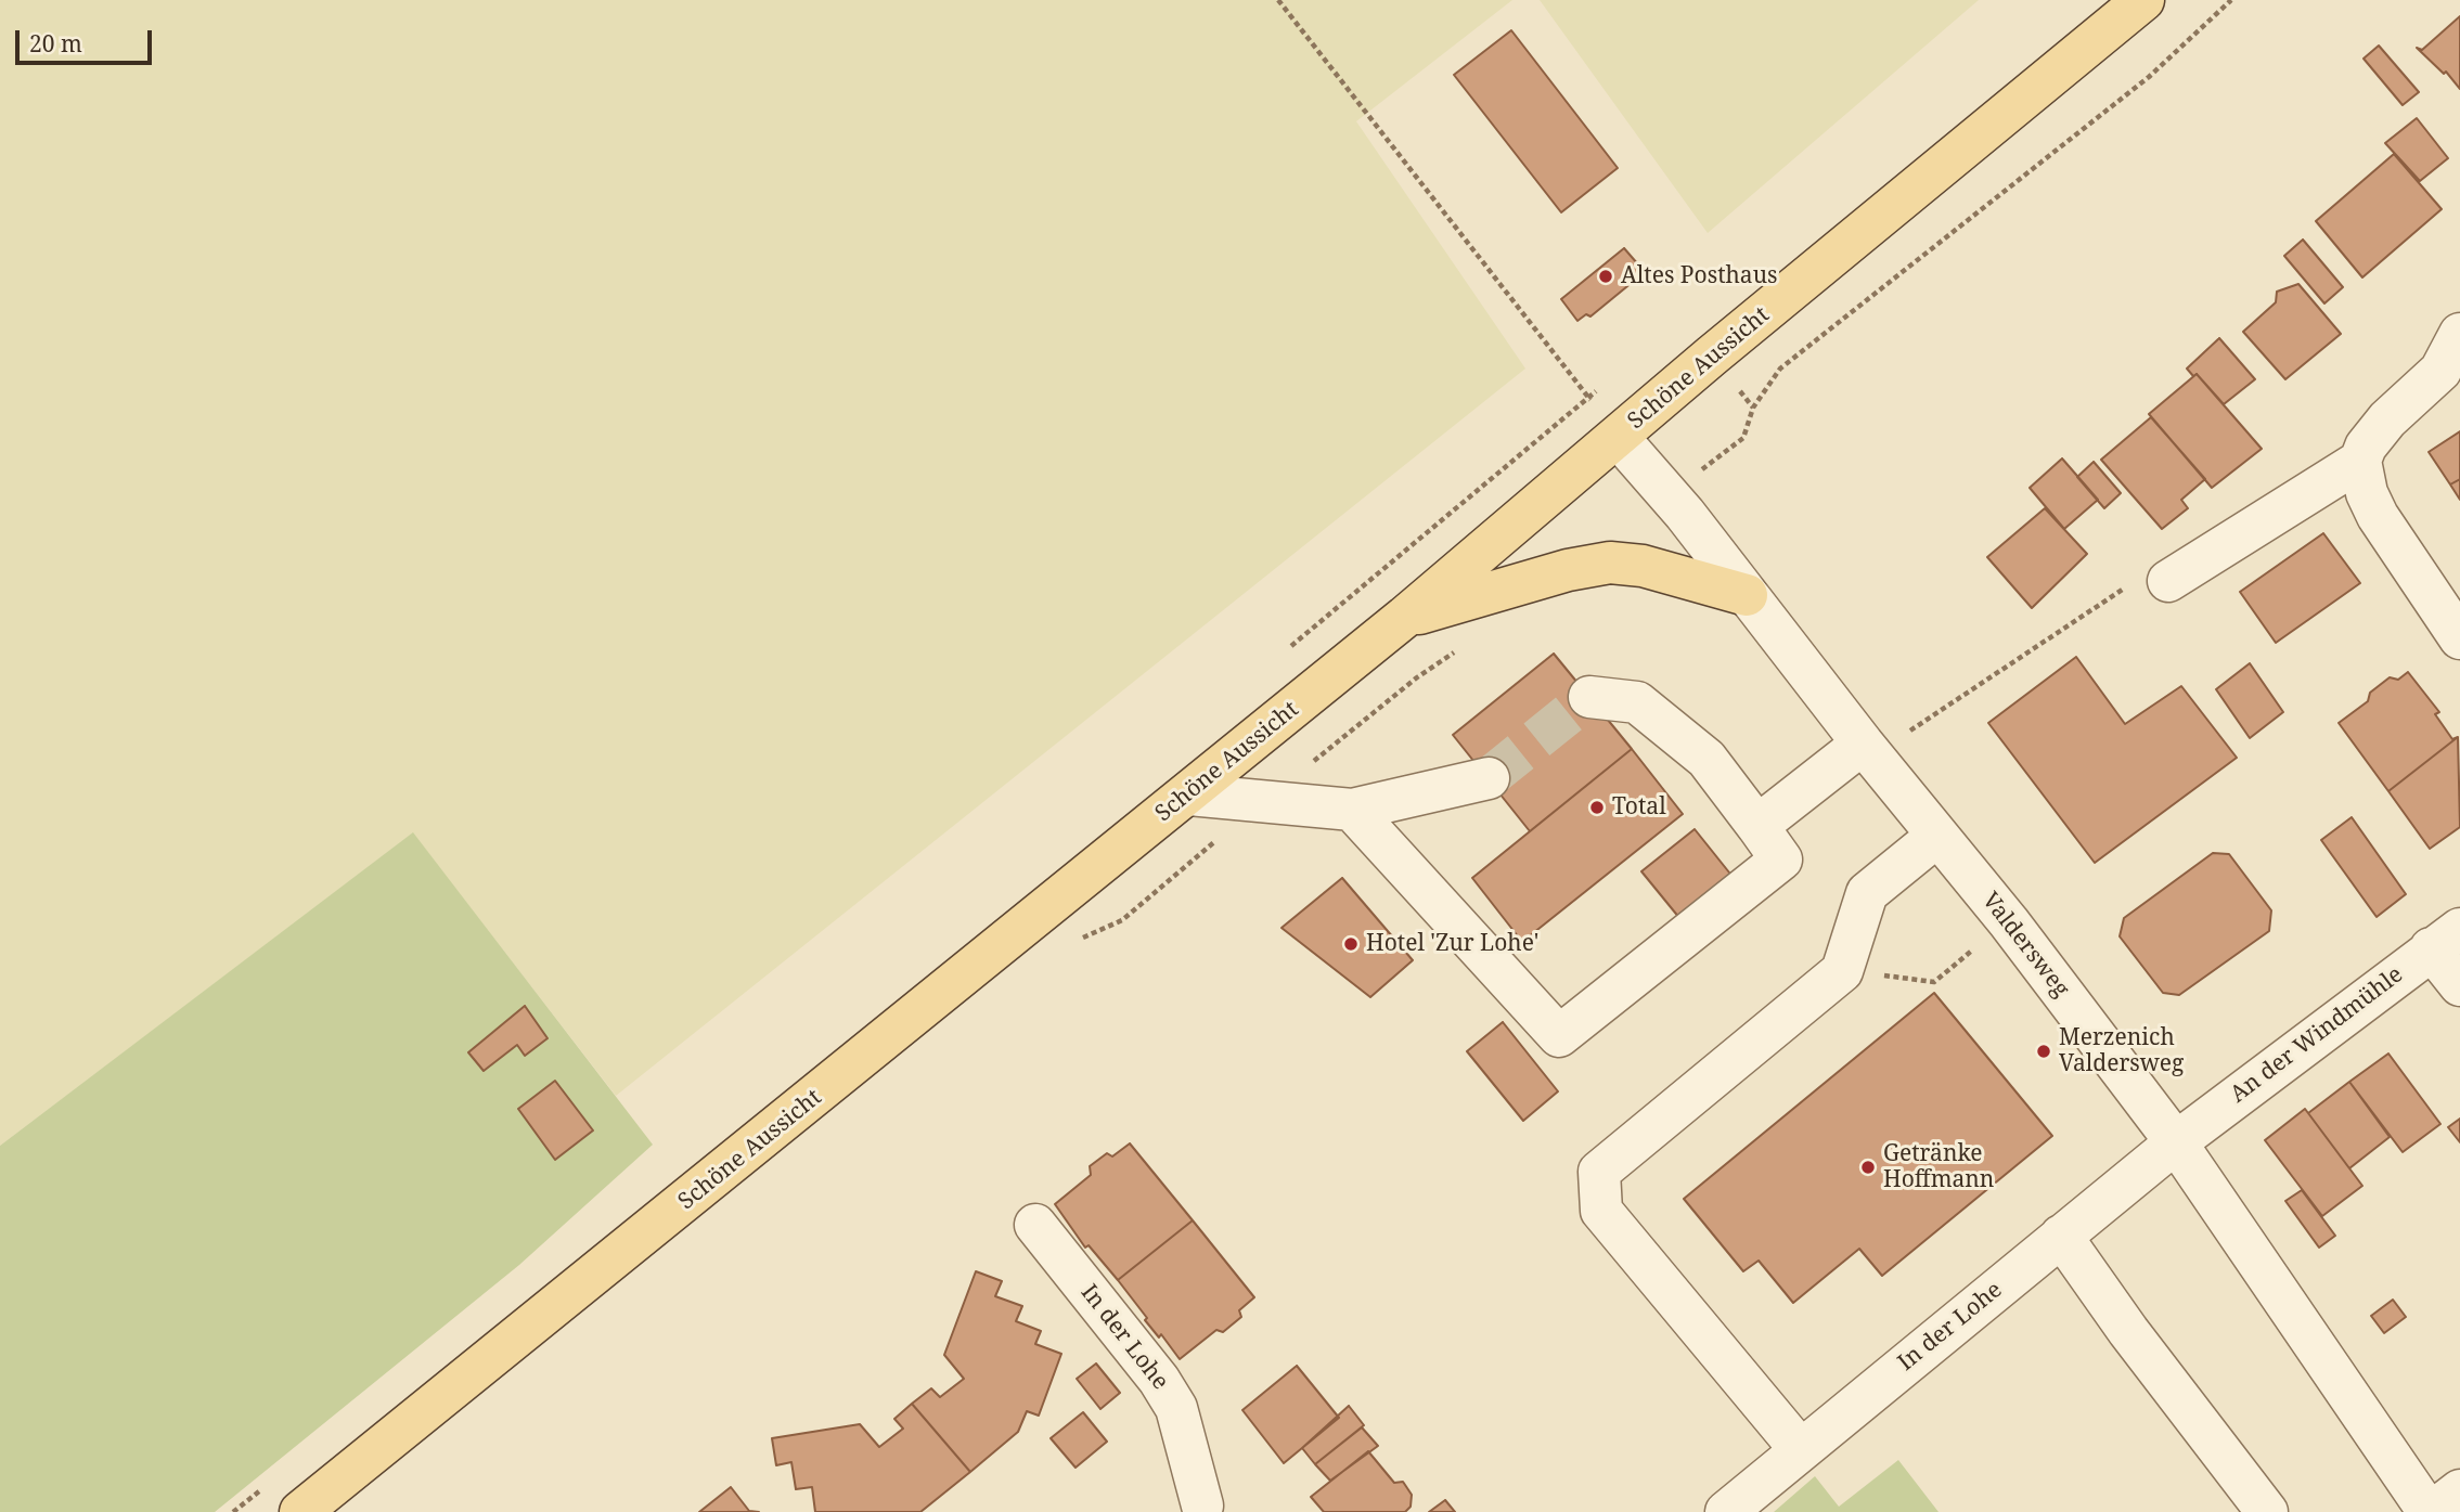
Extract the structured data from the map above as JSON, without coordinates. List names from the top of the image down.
{
  "streets": {
    "main road": ["Schöne Aussicht"],
    "street": ["Valdersweg", "An der Windmühle", "In der Lohe"]
  },
  "crossings": [
    ["Schöne Aussicht", "Valdersweg"],
    ["Valdersweg", "An der Windmühle"],
    ["Valdersweg", "In der Lohe"],
    ["An der Windmühle", "In der Lohe"]
  ],
  "places": [
    "Altes Posthaus",
    "Total",
    "Hotel 'Zur Lohe'",
    "Merzenich Valdersweg",
    "Getränke Hoffmann"
  ],
  "scale_bar": "20 m"
}
